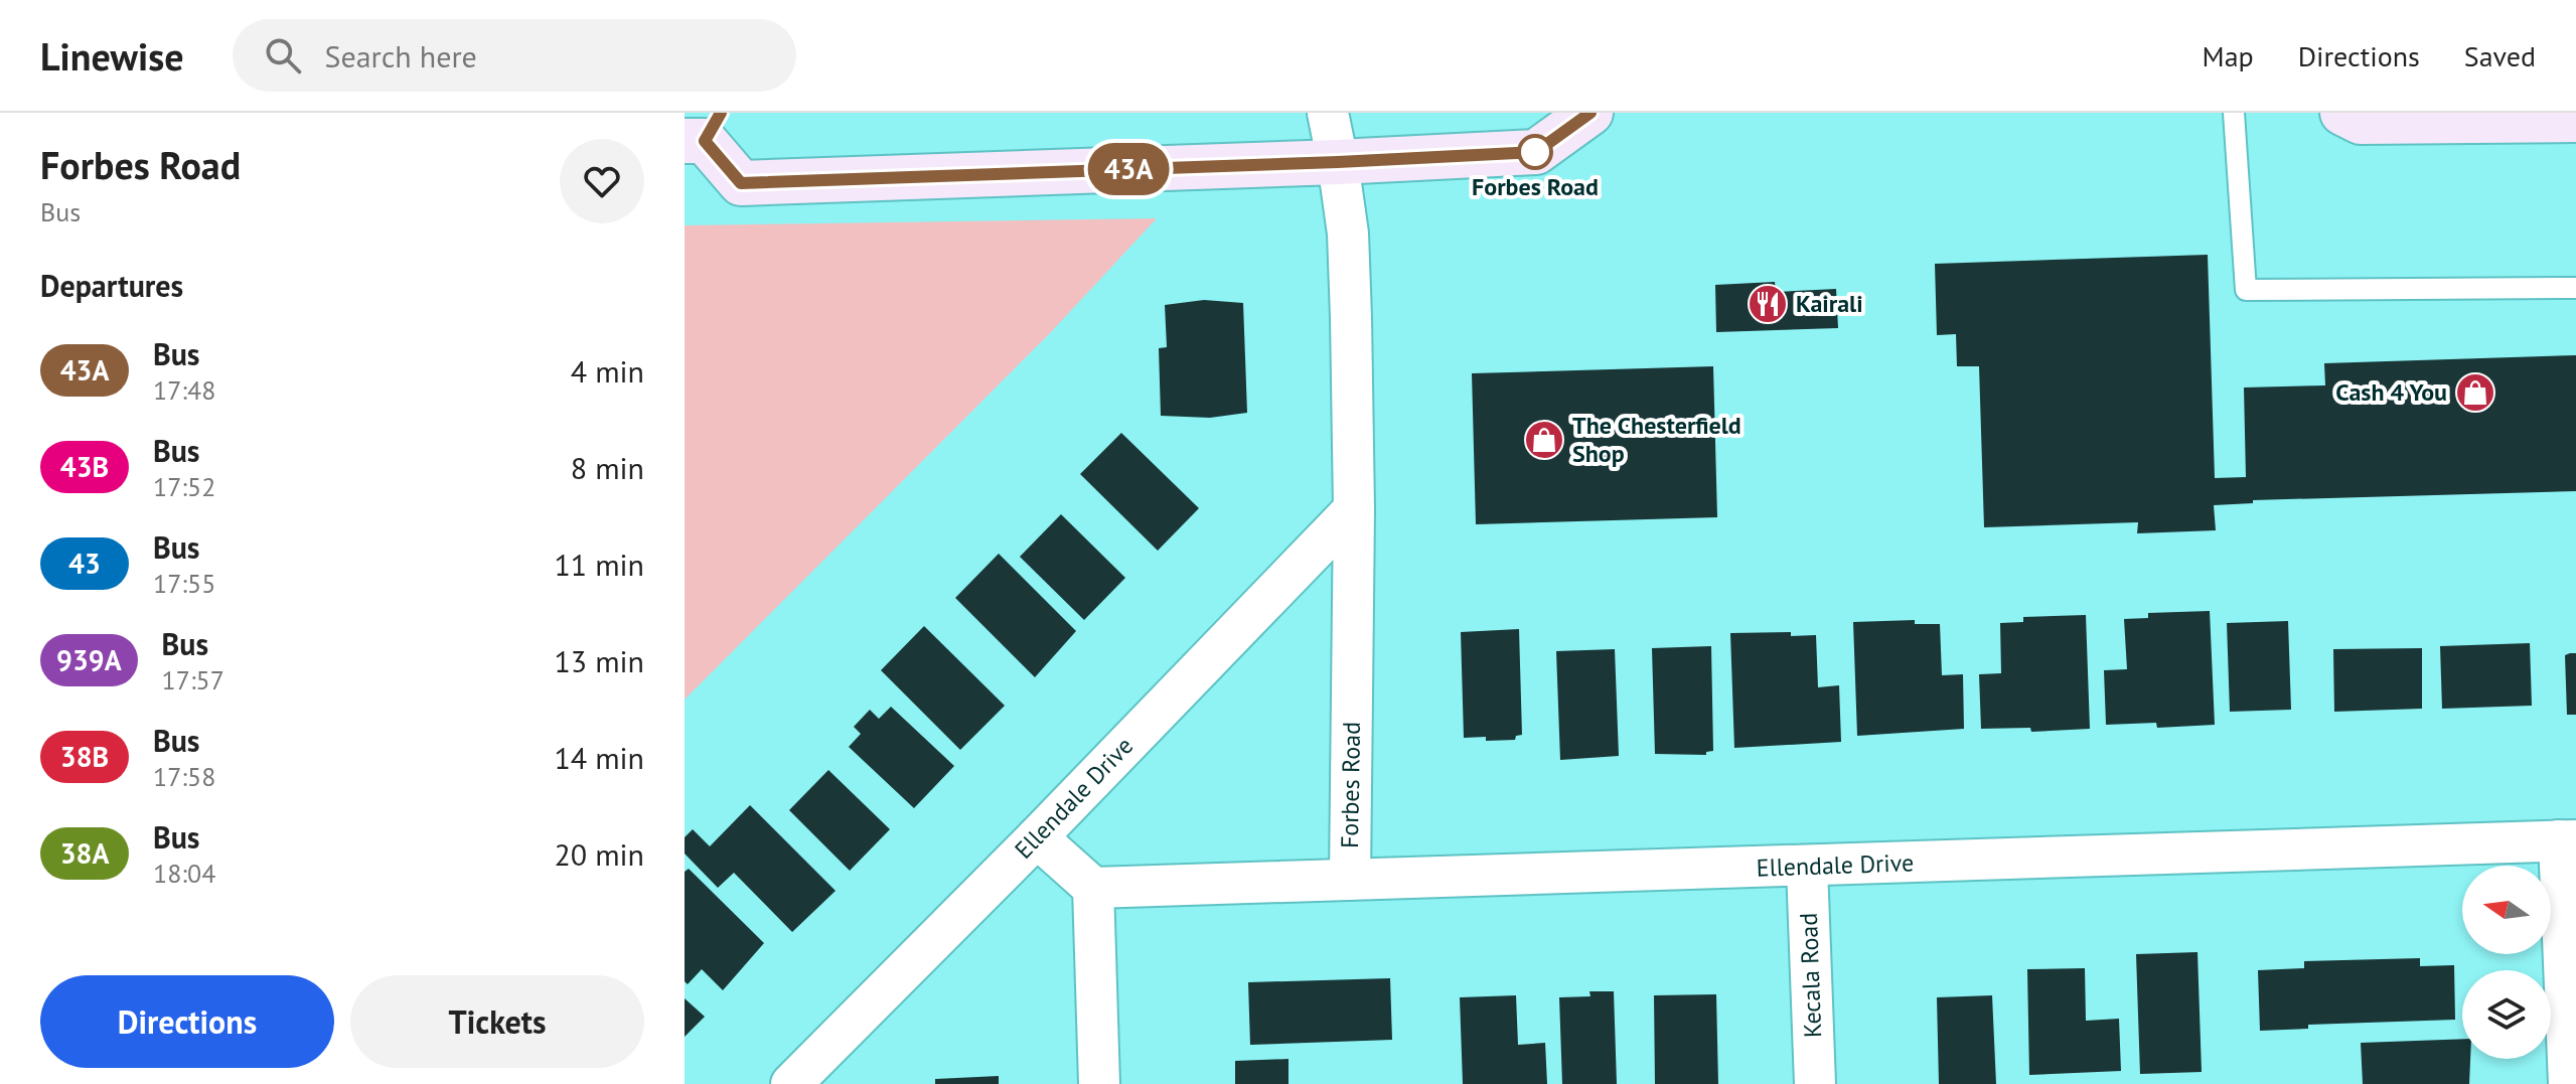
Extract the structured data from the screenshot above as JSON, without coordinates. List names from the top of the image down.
{
  "streets": {
    "street": ["Forbes Road", "Ellendale Drive", "Kecala Road"]
  },
  "crossings": [
    ["Forbes Road", "Ellendale Drive"],
    ["Ellendale Drive", "Kecala Road"]
  ],
  "places": {
    "other": ["Forbes Road"],
    "restaurant": ["Kairali"],
    "shop": ["Cash 4 You", "The Chesterfield Shop"]
  },
  "lines": ["bus line 43A"],
  "north": "left",
  "page": {
    "header": "Linewise",
    "search": "Search here",
    "nav": ["Map", "Directions", "Saved"],
    "heading": [
      ["Forbes Road", "Bus"],
      "Departures"
    ],
    "on_map": "43A",
    "list": [
      {
        "mark": "43A",
        "name": "Bus",
        "note": "17:48",
        "value": "4 min"
      },
      {
        "mark": "43B",
        "name": "Bus",
        "note": "17:52",
        "value": "8 min"
      },
      {
        "mark": "43",
        "name": "Bus",
        "note": "17:55",
        "value": "11 min"
      },
      {
        "mark": "939A",
        "name": "Bus",
        "note": "17:57",
        "value": "13 min"
      },
      {
        "mark": "38B",
        "name": "Bus",
        "note": "17:58",
        "value": "14 min"
      },
      {
        "mark": "38A",
        "name": "Bus",
        "note": "18:04",
        "value": "20 min"
      }
    ],
    "buttons": ["Directions", "Tickets"]
  }
}
